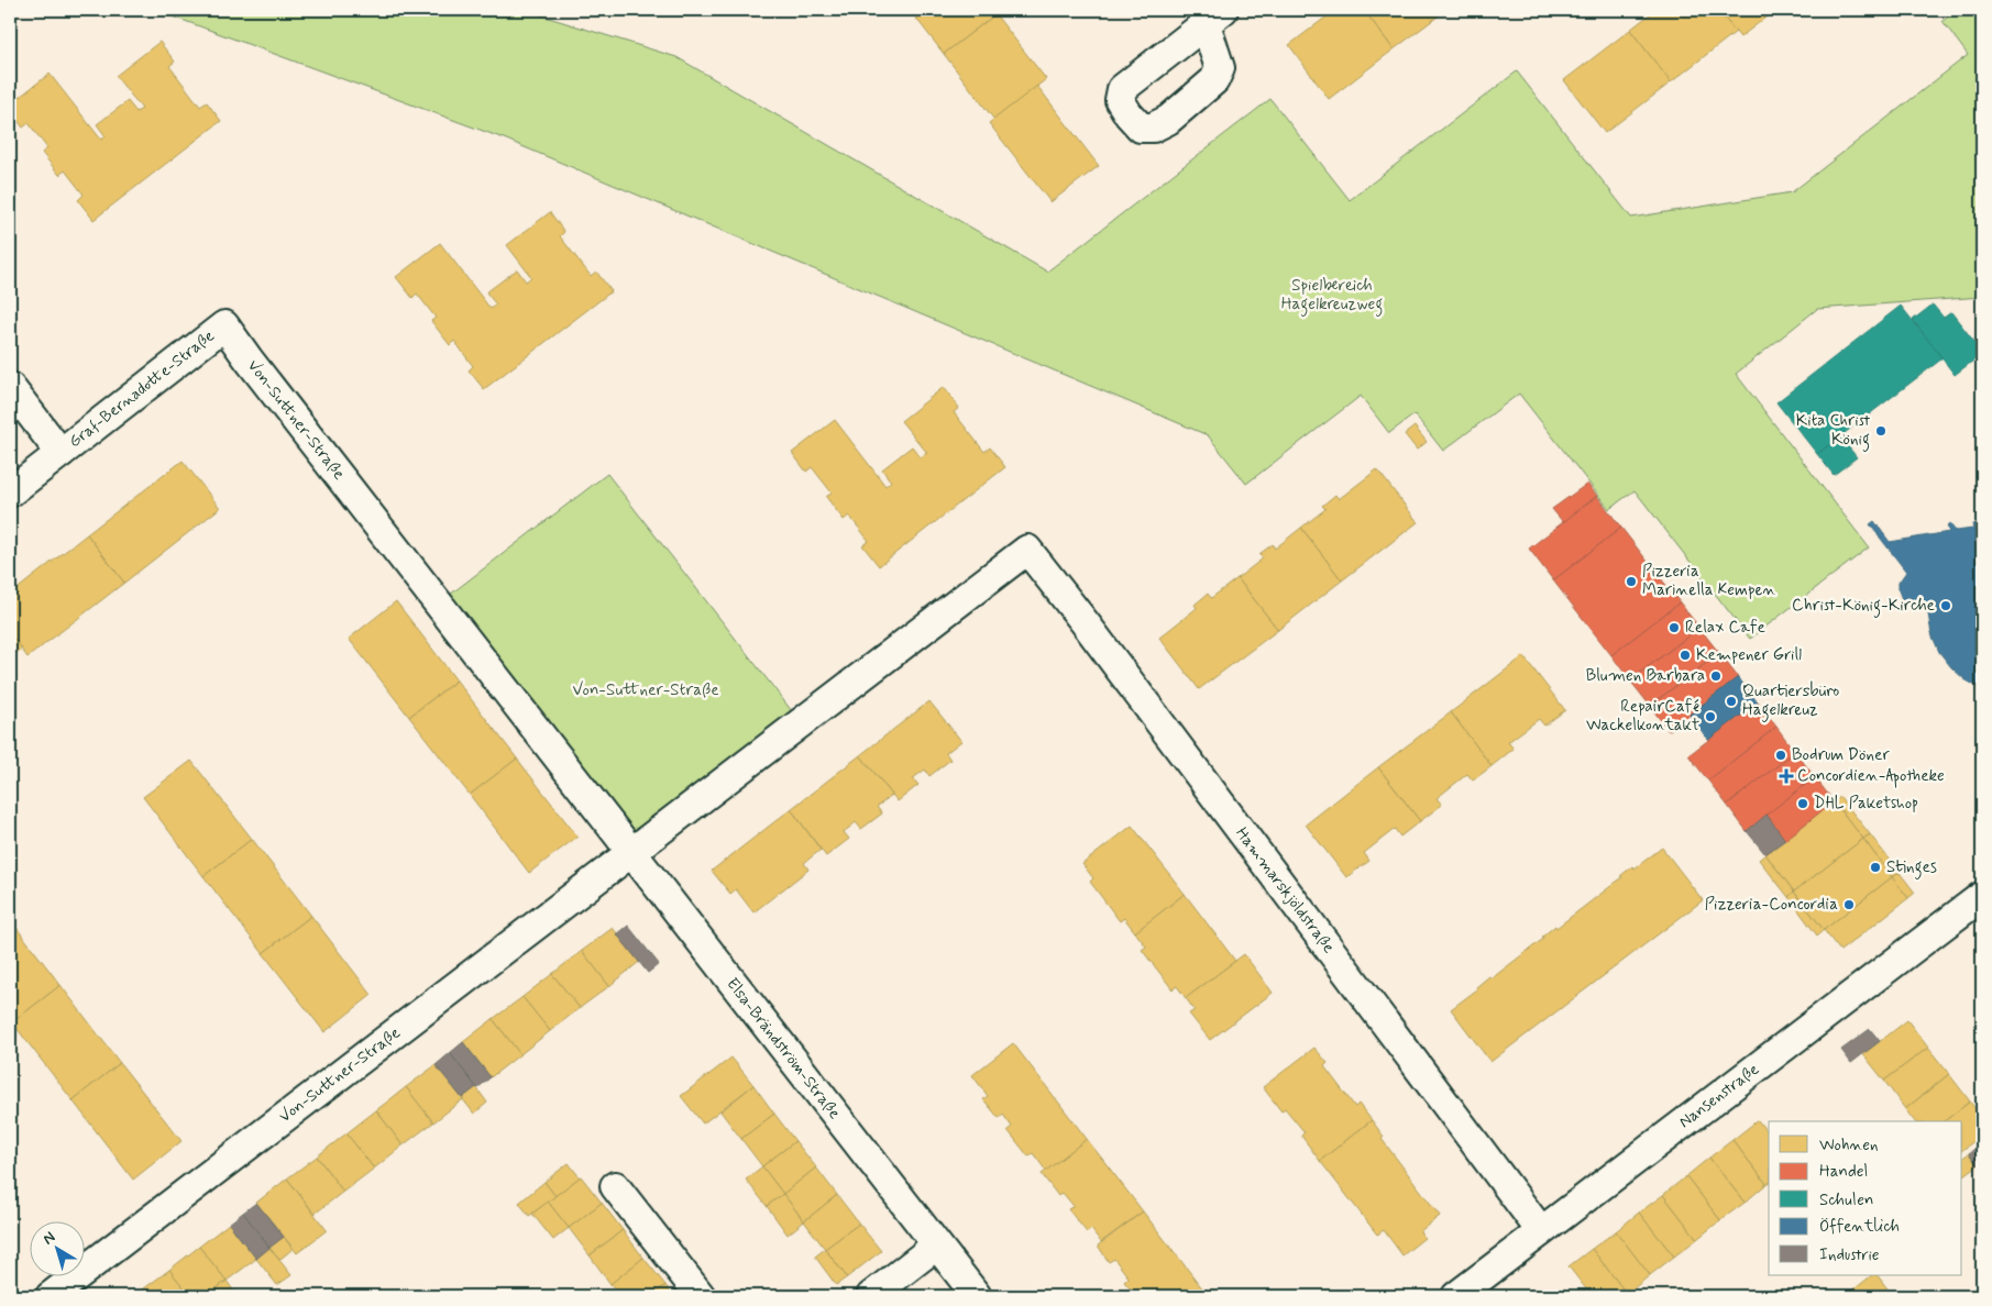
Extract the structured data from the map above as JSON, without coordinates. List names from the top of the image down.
{
  "streets": {
    "street": [
      "Graf-Bernadotte-Straße",
      "Von-Suttner-Straße",
      "Hammarskjöldstraße",
      "Elsa-Brändström-Straße",
      "Nansenstraße"
    ]
  },
  "crossings": [
    ["Graf-Bernadotte-Straße", "Von-Suttner-Straße"],
    ["Von-Suttner-Straße", "Hammarskjöldstraße"],
    ["Von-Suttner-Straße", "Elsa-Brändström-Straße"],
    ["Hammarskjöldstraße", "Nansenstraße"]
  ],
  "parks": ["Spielbereich Hagelkreuzweg", "Von-Suttner-Straße"],
  "places": {
    "other": [
      "Kita Christ König",
      "Pizzeria Marinella Kempen",
      "Christ-König-Kirche",
      "Relax Cafe",
      "Kempener Grill",
      "Blumen Barbara",
      "Quartiersbüro Hagelkreuz",
      "RepairCafé Wackelkontakt",
      "Bodrum Döner",
      "DHL Paketshop",
      "Stinges",
      "Pizzeria-Concordia"
    ],
    "health": ["Concordien-Apotheke"]
  },
  "legend": [
    "Wohnen",
    "Handel",
    "Schulen",
    "Öffentlich",
    "Industrie"
  ],
  "north": "top left"
}
